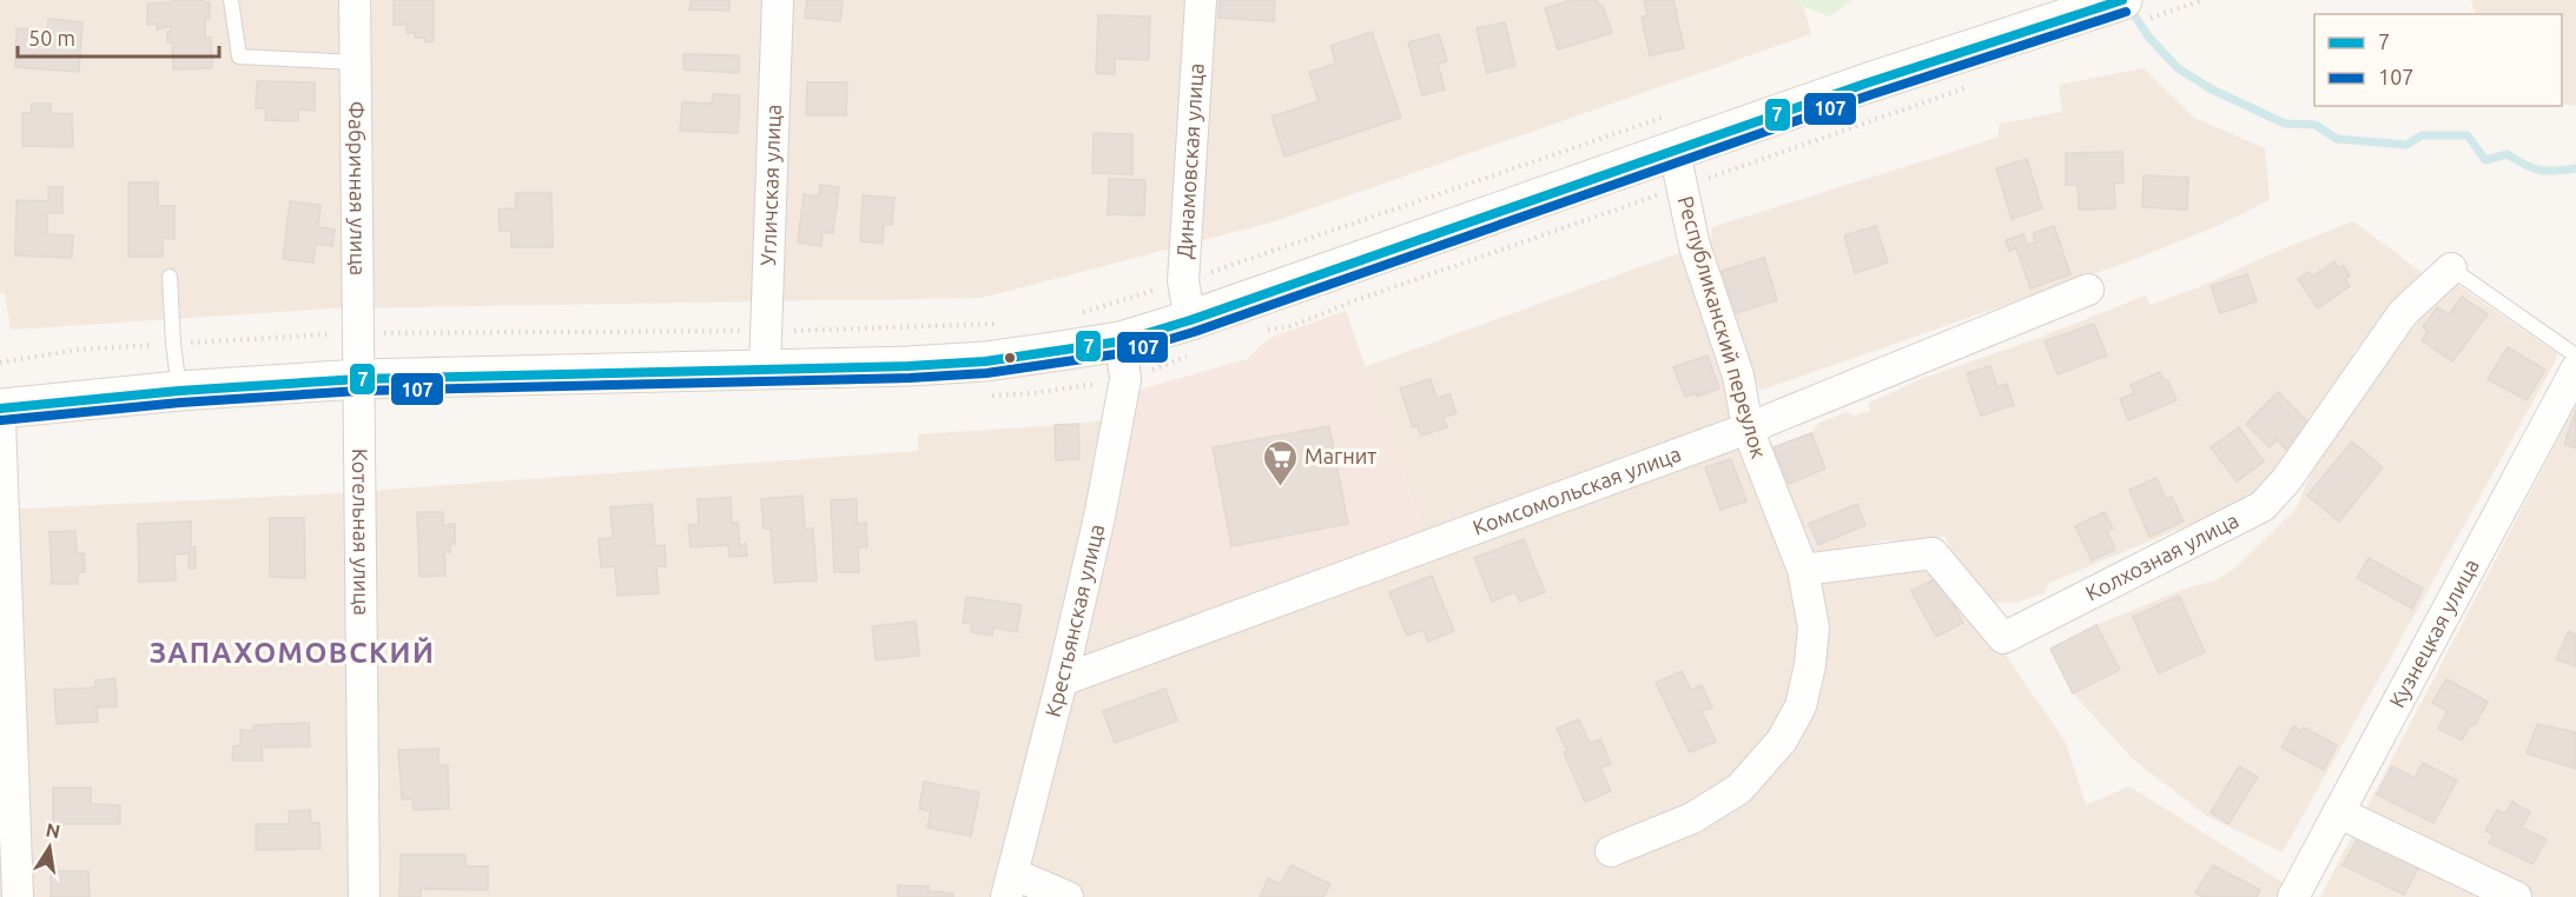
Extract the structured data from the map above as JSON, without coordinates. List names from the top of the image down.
{
  "streets": {
    "street": [
      "Динамовская улица",
      "Угличская улица",
      "Фабричная улица",
      "Республиканский переулок",
      "Комсомольская улица",
      "Котельная улица",
      "Колхозная улица",
      "Крестьянская улица",
      "Кузнецкая улица"
    ]
  },
  "crossings": [
    ["Фабричная улица", "Котельная улица"],
    ["Республиканский переулок", "Комсомольская улица"],
    ["Республиканский переулок", "Колхозная улица"],
    ["Комсомольская улица", "Крестьянская улица"]
  ],
  "districts": ["ЗАПАХОМОВСКИЙ"],
  "places": {
    "supermarket": ["Магнит"]
  },
  "lines": ["transit line 7", "transit line 107"],
  "legend": ["7", "107"],
  "scale_bar": "50 m",
  "north": "top"
}
